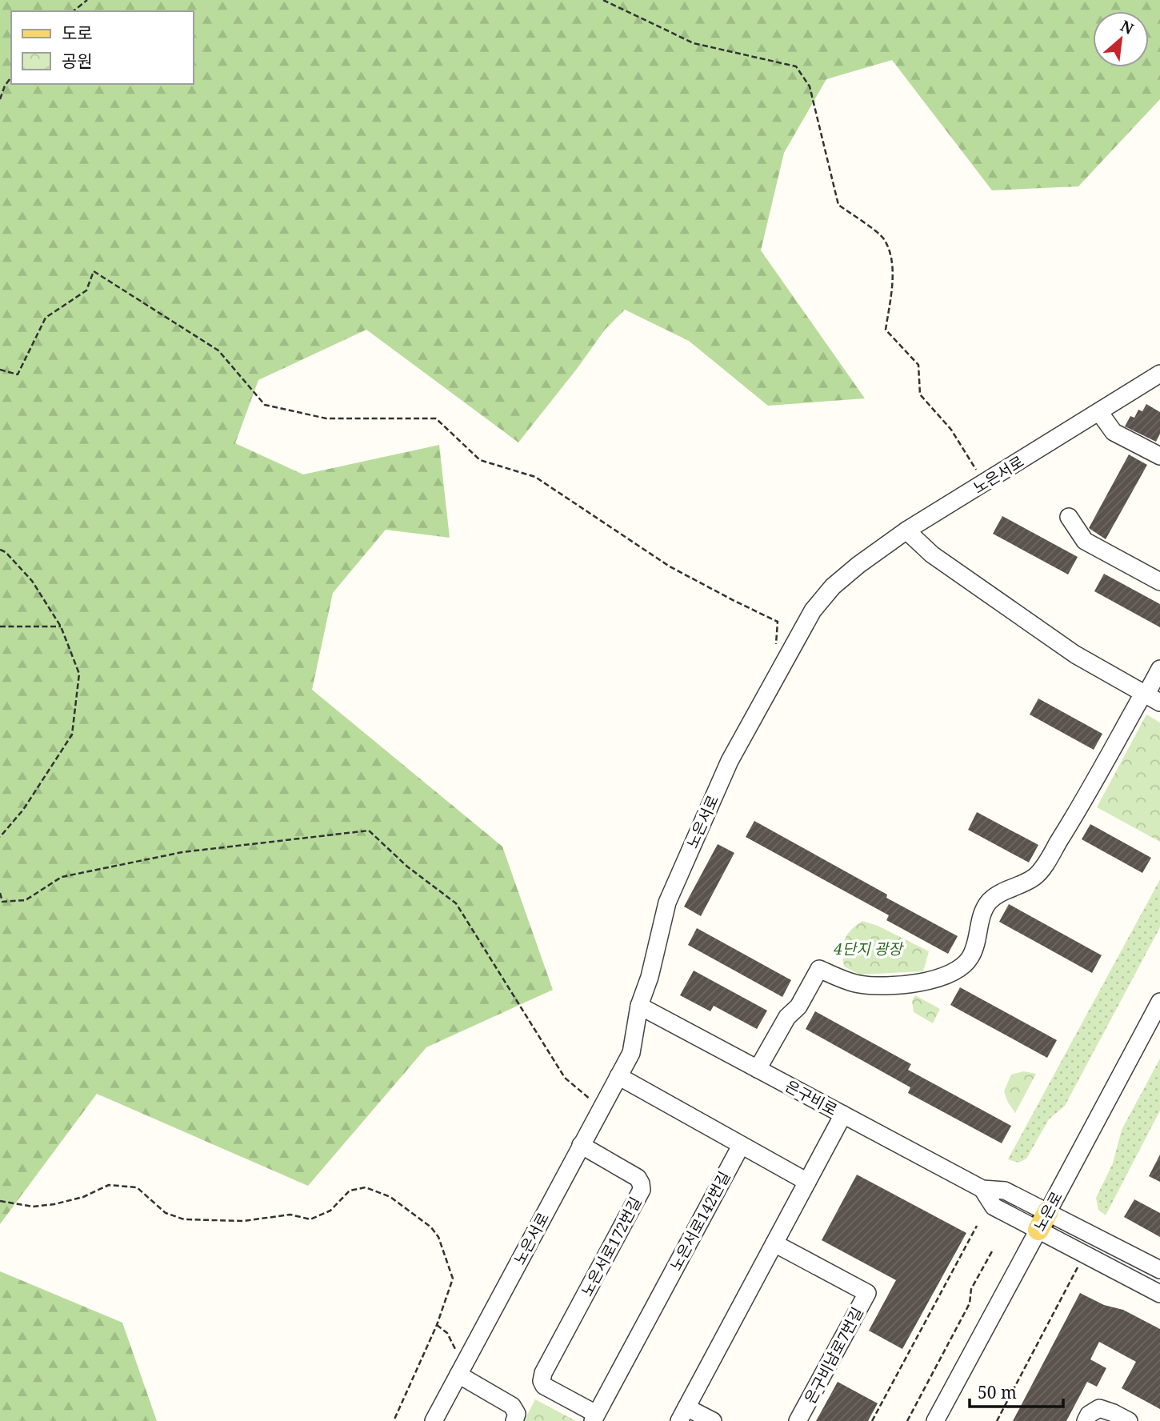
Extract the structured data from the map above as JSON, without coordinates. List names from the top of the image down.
{
  "streets": {
    "street": [
      "노은서로",
      "은구비로",
      "노은로",
      "노은서로142번길",
      "노은서로172번길",
      "은구비남로7번길"
    ]
  },
  "crossings": [
    ["노은서로", "은구비로"],
    ["노은서로", "노은서로172번길"],
    ["은구비로", "노은로"],
    ["노은서로142번길", "노은서로172번길"]
  ],
  "parks": ["4단지 광장"],
  "legend": ["도로", "공원"],
  "scale_bar": "50 m",
  "north": "top right"
}
